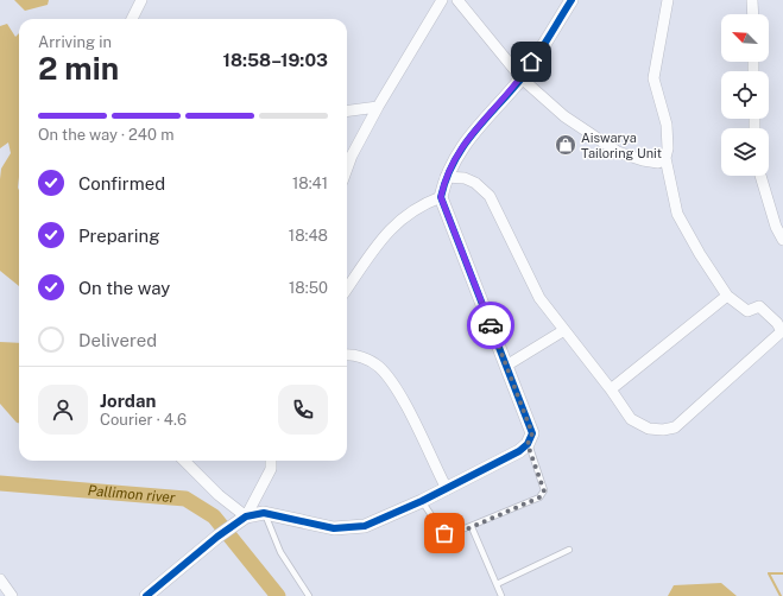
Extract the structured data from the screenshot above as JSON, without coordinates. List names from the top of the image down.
{
  "water": ["Pallimon river"],
  "places": {
    "shop": ["Aiswarya Tailoring Unit"]
  },
  "north": "top left",
  "page": {
    "heading": ["2 min", "Arriving in", "18:58–19:03"],
    "panel": ["Jordan", "Courier · 4.6"],
    "bar": "On the way · 240 m",
    "list": [
      ["Confirmed", "18:41"],
      ["Preparing", "18:48"],
      ["On the way", "18:50"],
      "Delivered"
    ]
  }
}
